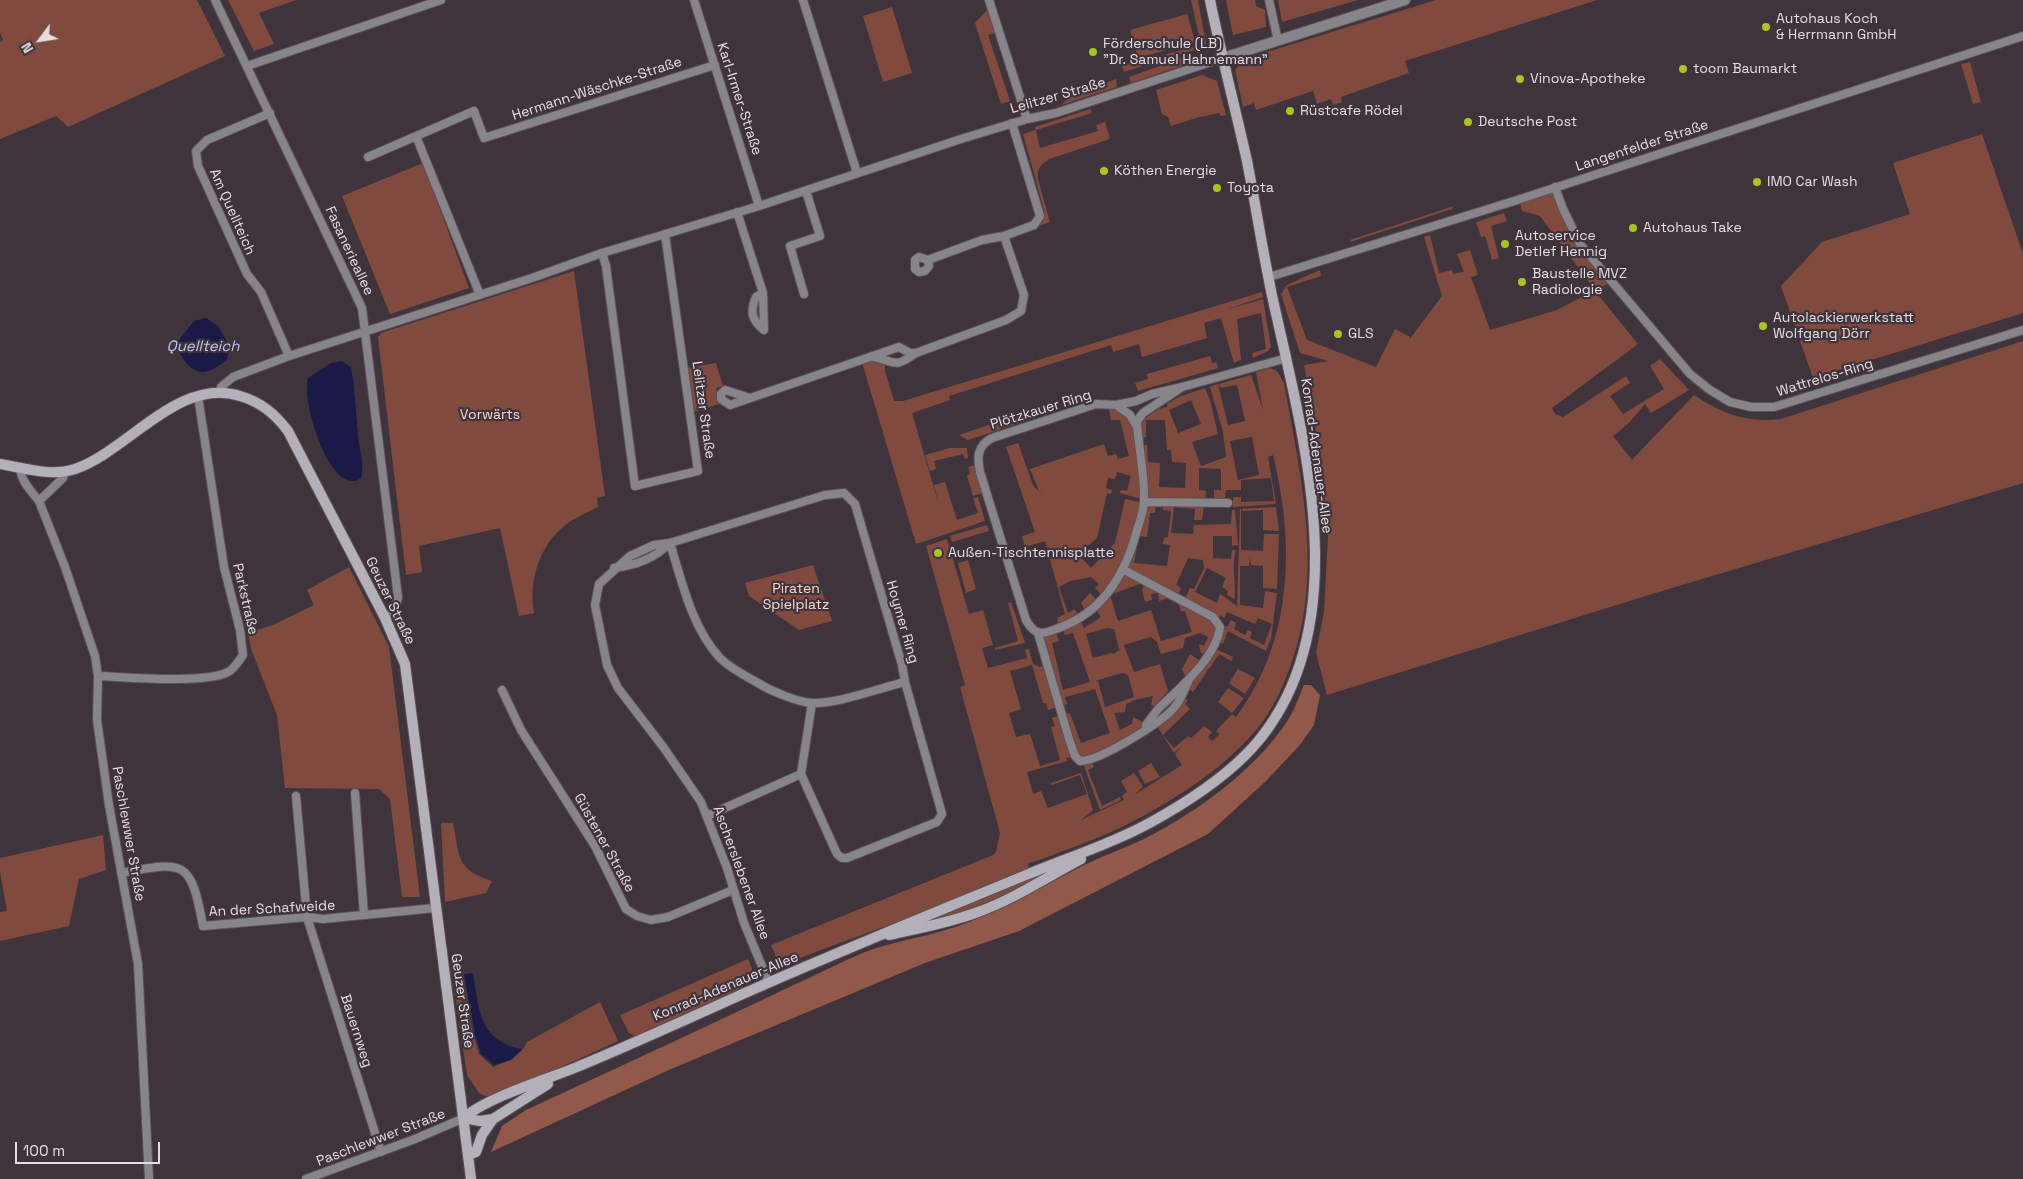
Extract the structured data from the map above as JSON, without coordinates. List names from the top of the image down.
{
  "streets": {
    "main road": ["Konrad-Adenauer-Allee", "Geuzer Straße"],
    "street": [
      "Hermann-Wäschke-Straße",
      "Lelitzer Straße",
      "Karl-Irmer-Straße",
      "Langenfelder Straße",
      "Am Quellteich",
      "Fasanerieallee",
      "Wattrelos-Ring",
      "Plötzkauer Ring",
      "Parkstraße",
      "Hoymer Ring",
      "Paschlewwer Straße",
      "Güstener Straße",
      "Ascherslebener Allee",
      "An der Schafweide",
      "Bauernweg"
    ]
  },
  "crossings": [
    ["Hermann-Wäschke-Straße", "Karl-Irmer-Straße"],
    ["Lelitzer Straße", "Karl-Irmer-Straße"],
    ["Lelitzer Straße", "Am Quellteich"],
    ["Lelitzer Straße", "Fasanerieallee"],
    ["Lelitzer Straße", "Konrad-Adenauer-Allee"],
    ["Lelitzer Straße", "Geuzer Straße"],
    ["Langenfelder Straße", "Wattrelos-Ring"],
    ["Langenfelder Straße", "Konrad-Adenauer-Allee"],
    ["Am Quellteich", "Fasanerieallee"],
    ["Fasanerieallee", "Geuzer Straße"],
    ["Plötzkauer Ring", "Konrad-Adenauer-Allee"],
    ["Konrad-Adenauer-Allee", "Geuzer Straße"],
    ["Konrad-Adenauer-Allee", "Paschlewwer Straße"],
    ["Konrad-Adenauer-Allee", "Ascherslebener Allee"],
    ["Parkstraße", "Geuzer Straße"],
    ["Parkstraße", "Paschlewwer Straße"],
    ["Geuzer Straße", "Paschlewwer Straße"],
    ["Geuzer Straße", "An der Schafweide"],
    ["Hoymer Ring", "Ascherslebener Allee"],
    ["Paschlewwer Straße", "An der Schafweide"],
    ["Paschlewwer Straße", "Bauernweg"],
    ["Güstener Straße", "Ascherslebener Allee"],
    ["An der Schafweide", "Bauernweg"]
  ],
  "water": ["Quellteich"],
  "parks": ["Vorwärts", "Piraten Spielplatz"],
  "places": [
    "Autohaus Koch & Herrmann GmbH",
    "Förderschule (LB) \"Dr. Samuel Hahnemann\"",
    "toom Baumarkt",
    "Vinova-Apotheke",
    "Rüstcafe Rödel",
    "Deutsche Post",
    "Köthen Energie",
    "IMO Car Wash",
    "Toyota",
    "Autohaus Take",
    "Autoservice Detlef Hennig",
    "Baustelle MVZ Radiologie",
    "Autolackierwerkstatt Wolfgang Dörr",
    "GLS",
    "Außen-Tischtennisplatte"
  ],
  "scale_bar": "100 m",
  "north": "bottom left"
}
